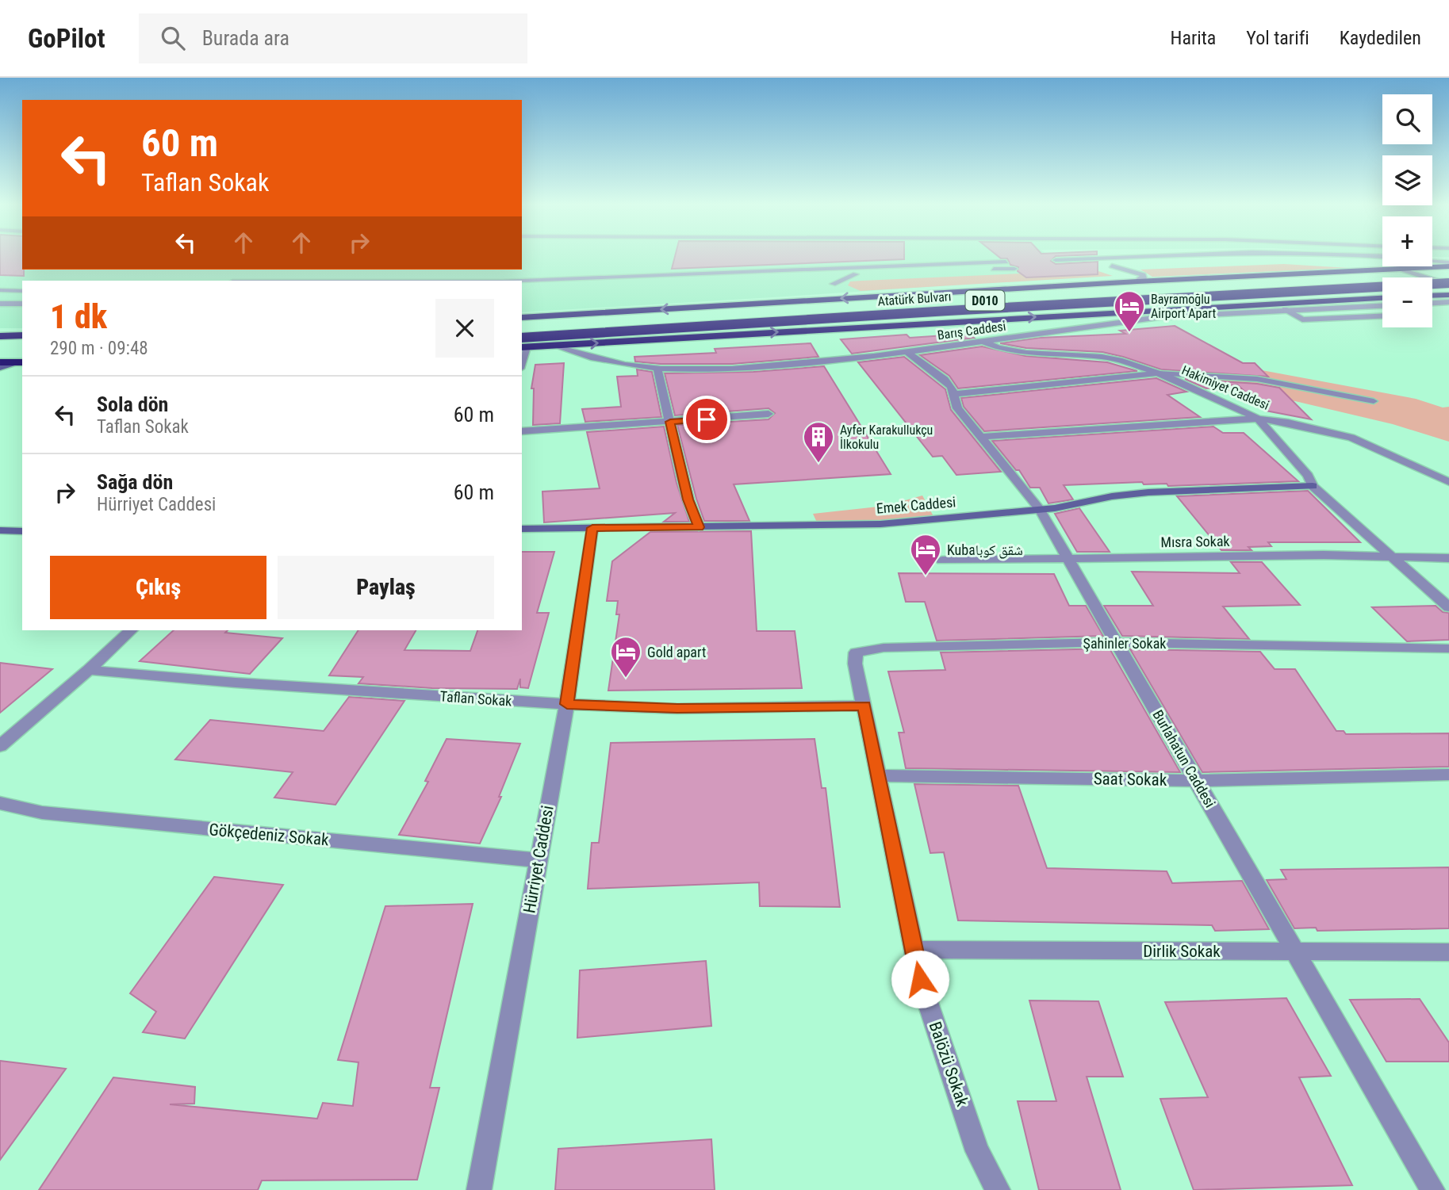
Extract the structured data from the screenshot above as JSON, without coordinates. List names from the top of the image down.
{
  "streets": {
    "highway": ["Atatürk Bulvarı", "D010"],
    "street": [
      "Barış Caddesi",
      "Hakimiyet Caddesi",
      "Emek Caddesi",
      "Mısra Sokak",
      "Şahinler Sokak",
      "Taflan Sokak",
      "Burlahatun Caddesi",
      "Saat Sokak",
      "Gökçedeniz Sokak",
      "Hürriyet Caddesi",
      "Dirlik Sokak",
      "Balözü Sokak"
    ]
  },
  "crossings": [
    ["Barış Caddesi", "Hakimiyet Caddesi"],
    ["Barış Caddesi", "Burlahatun Caddesi"],
    ["Emek Caddesi", "Burlahatun Caddesi"],
    ["Emek Caddesi", "Hürriyet Caddesi"],
    ["Mısra Sokak", "Burlahatun Caddesi"],
    ["Şahinler Sokak", "Taflan Sokak"],
    ["Şahinler Sokak", "Burlahatun Caddesi"],
    ["Şahinler Sokak", "Balözü Sokak"],
    ["Taflan Sokak", "Hürriyet Caddesi"],
    ["Taflan Sokak", "Balözü Sokak"],
    ["Burlahatun Caddesi", "Saat Sokak"],
    ["Burlahatun Caddesi", "Dirlik Sokak"],
    ["Saat Sokak", "Balözü Sokak"],
    ["Gökçedeniz Sokak", "Hürriyet Caddesi"],
    ["Dirlik Sokak", "Balözü Sokak"]
  ],
  "places": {
    "hotel": ["Bayramoğlu Airport Apart", "Kubaشقق كوبا", "Gold apart"],
    "building": ["Ayfer Karakullukçu İlkokulu"]
  },
  "page": {
    "header": "GoPilot",
    "search": "Burada ara",
    "nav": ["Harita", "Yol tarifi", "Kaydedilen"],
    "map_buttons": ["+", "−"],
    "turn": ["60 m", "Taflan Sokak"],
    "heading": ["1 dk", "290 m · 09:48"],
    "list": [
      {
        "name": "Sola dön",
        "note": "Taflan Sokak",
        "value": "60 m"
      },
      {
        "name": "Sağa dön",
        "note": "Hürriyet Caddesi",
        "value": "60 m"
      }
    ],
    "buttons": ["Çıkış", "Paylaş"]
  }
}
